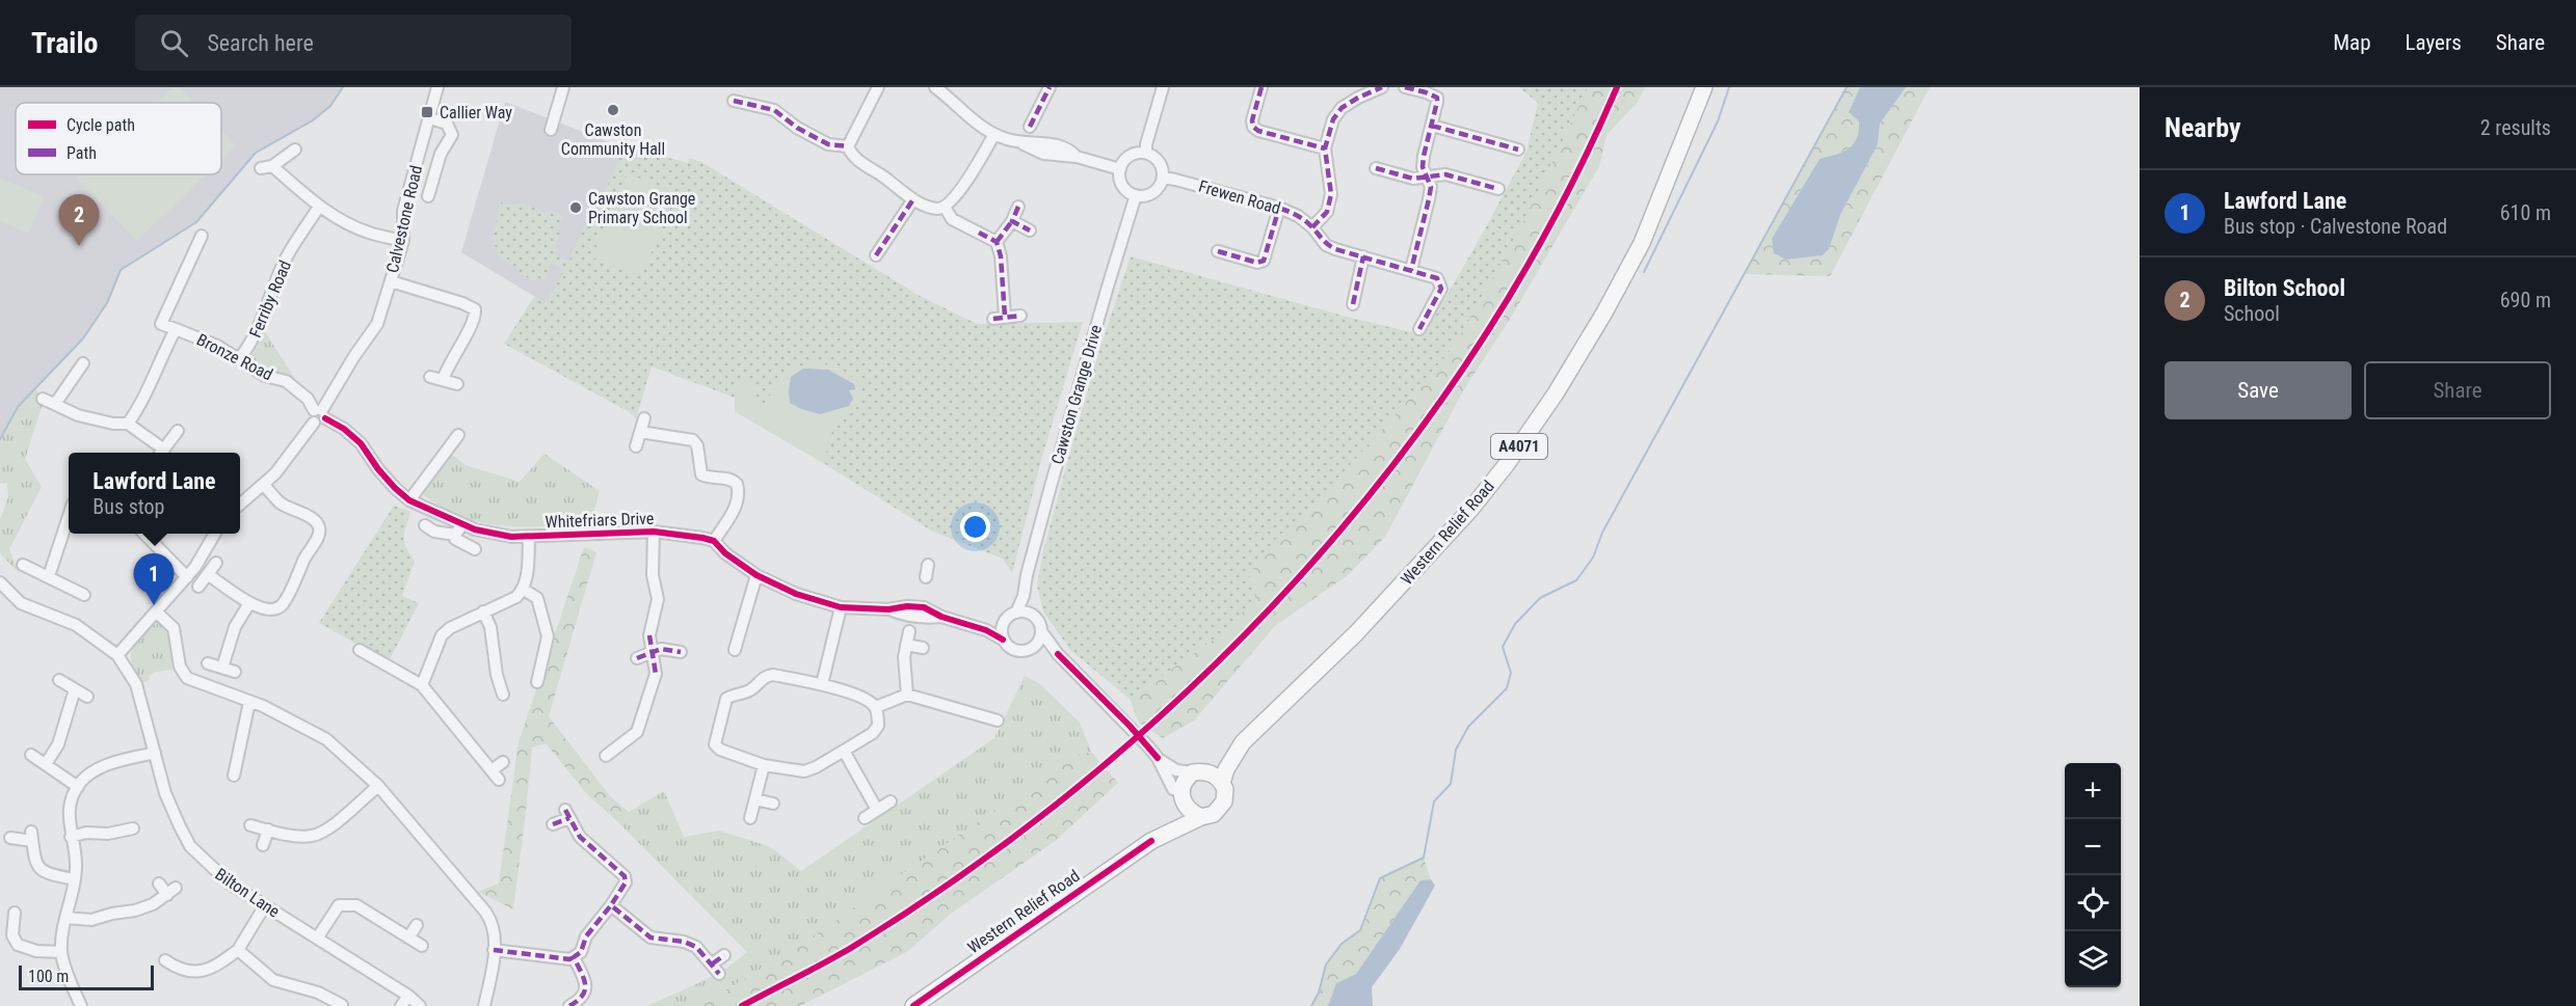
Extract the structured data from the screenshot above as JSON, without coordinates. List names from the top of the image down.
{
  "streets": {
    "highway": ["A4071", "Western Relief Road"],
    "street": [
      "Frewen Road",
      "Calvestone Road",
      "Ferriby Road",
      "Bronze Road",
      "Cawston Grange Drive",
      "Whitefriars Drive",
      "Bilton Lane"
    ]
  },
  "crossings": [
    ["Frewen Road", "Cawston Grange Drive"],
    ["Calvestone Road", "Bronze Road"],
    ["Calvestone Road", "Whitefriars Drive"],
    ["Ferriby Road", "Bronze Road"],
    ["Bronze Road", "Whitefriars Drive"],
    ["A4071", "Western Relief Road"]
  ],
  "places": {
    "other": ["Cawston Community Hall", "Cawston Grange Primary School"],
    "transit": ["Callier Way"]
  },
  "legend": ["Cycle path", "Path"],
  "scale_bar": "100 m",
  "page": {
    "header": "Trailo",
    "search": "Search here",
    "nav": ["Map", "Layers", "Share"],
    "heading": ["Nearby", "2 results"],
    "list": [
      {
        "mark": "1",
        "name": "Lawford Lane",
        "note": "Bus stop · Calvestone Road",
        "value": "610 m"
      },
      {
        "mark": "2",
        "name": "Bilton School",
        "note": "School",
        "value": "690 m"
      }
    ],
    "pins": ["2", "1"],
    "buttons": ["Save", "Share"],
    "popup": ["Lawford Lane", "Bus stop"],
    "map_buttons": ["+", "−"],
    "scale": "100 m"
  }
}
